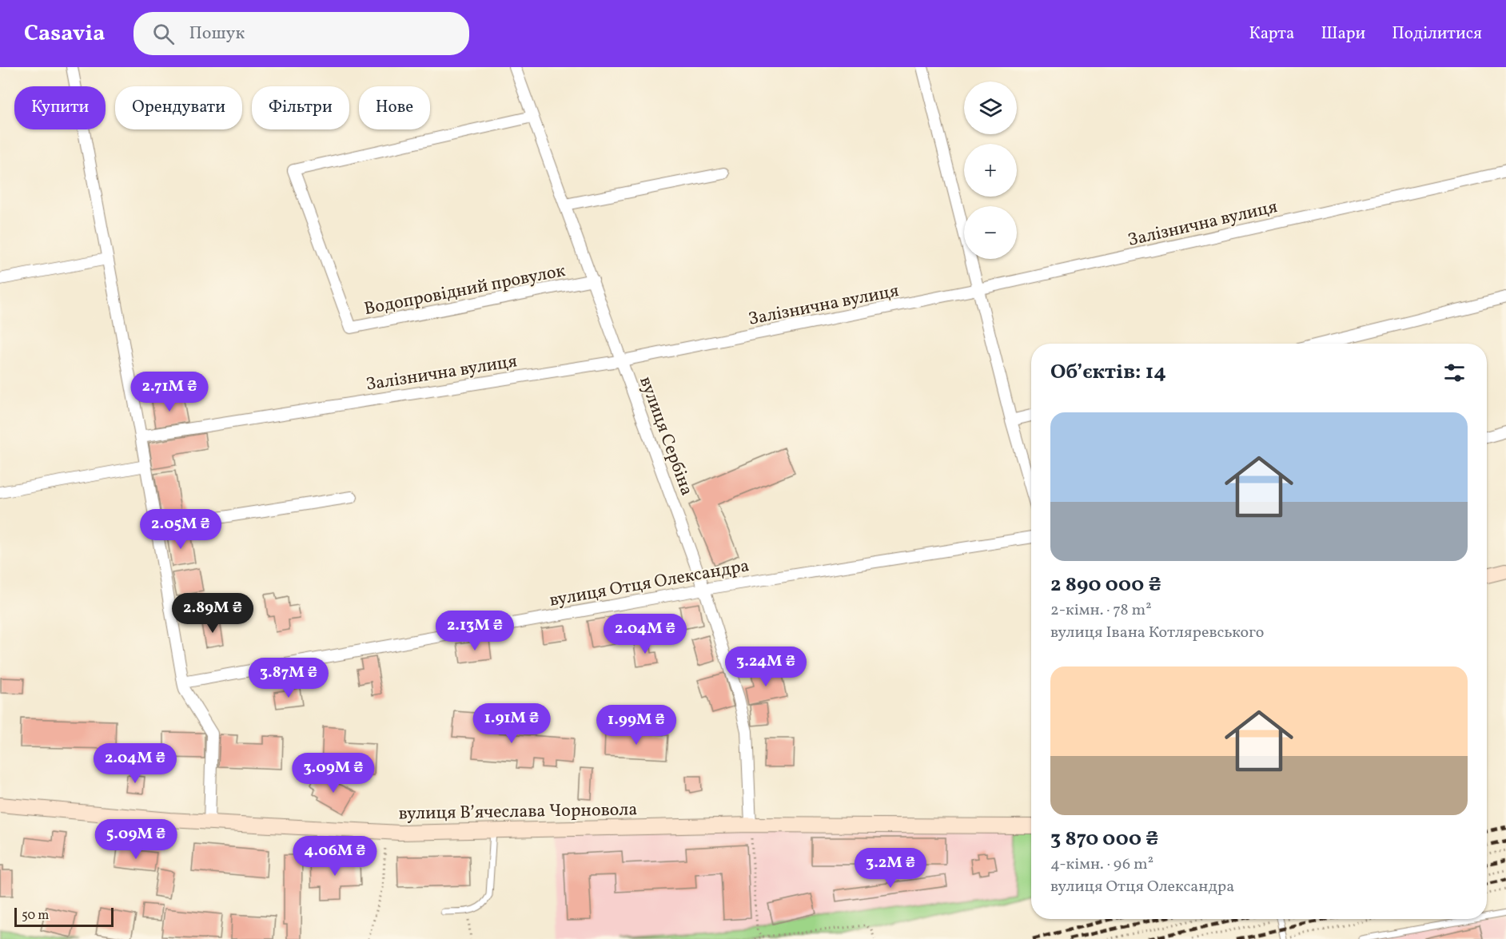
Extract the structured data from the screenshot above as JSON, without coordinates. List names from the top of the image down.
{
  "streets": {
    "street": [
      "Залізнична вулиця",
      "Водопровідний провулок",
      "вулиця Сербіна",
      "вулиця Отця Олександра",
      "вулиця Вʼячеслава Чорновола"
    ]
  },
  "crossings": [
    ["Залізнична вулиця", "вулиця Сербіна"],
    ["Водопровідний провулок", "вулиця Сербіна"],
    ["вулиця Сербіна", "вулиця Отця Олександра"],
    ["вулиця Сербіна", "вулиця Вʼячеслава Чорновола"]
  ],
  "scale_bar": "50 m",
  "page": {
    "header": "Casavia",
    "search": "Пошук",
    "nav": ["Карта", "Шари", "Поділитися"],
    "map_buttons": ["+", "−"],
    "chip": [
      "Купити",
      "Орендувати",
      "Фільтри",
      "Нове"
    ],
    "heading": "Об’єктів: 14",
    "price": [
      "2.71M ₴",
      "2.05M ₴",
      "2.89M ₴",
      "2.13M ₴",
      "2.04M ₴",
      "3.24M ₴",
      "3.87M ₴",
      "1.91M ₴",
      "1.99M ₴",
      "2.04M ₴",
      "3.09M ₴",
      "5.09M ₴",
      "4.06M ₴",
      "3.2M ₴"
    ],
    "list": [
      {
        "name": "2 890 000 ₴",
        "note": "2-кімн. · 78 m² · вулиця Івана Котляревського"
      },
      {
        "name": "3 870 000 ₴",
        "note": "4-кімн. · 96 m² · вулиця Отця Олександра"
      }
    ],
    "scale": "50 m"
  }
}
